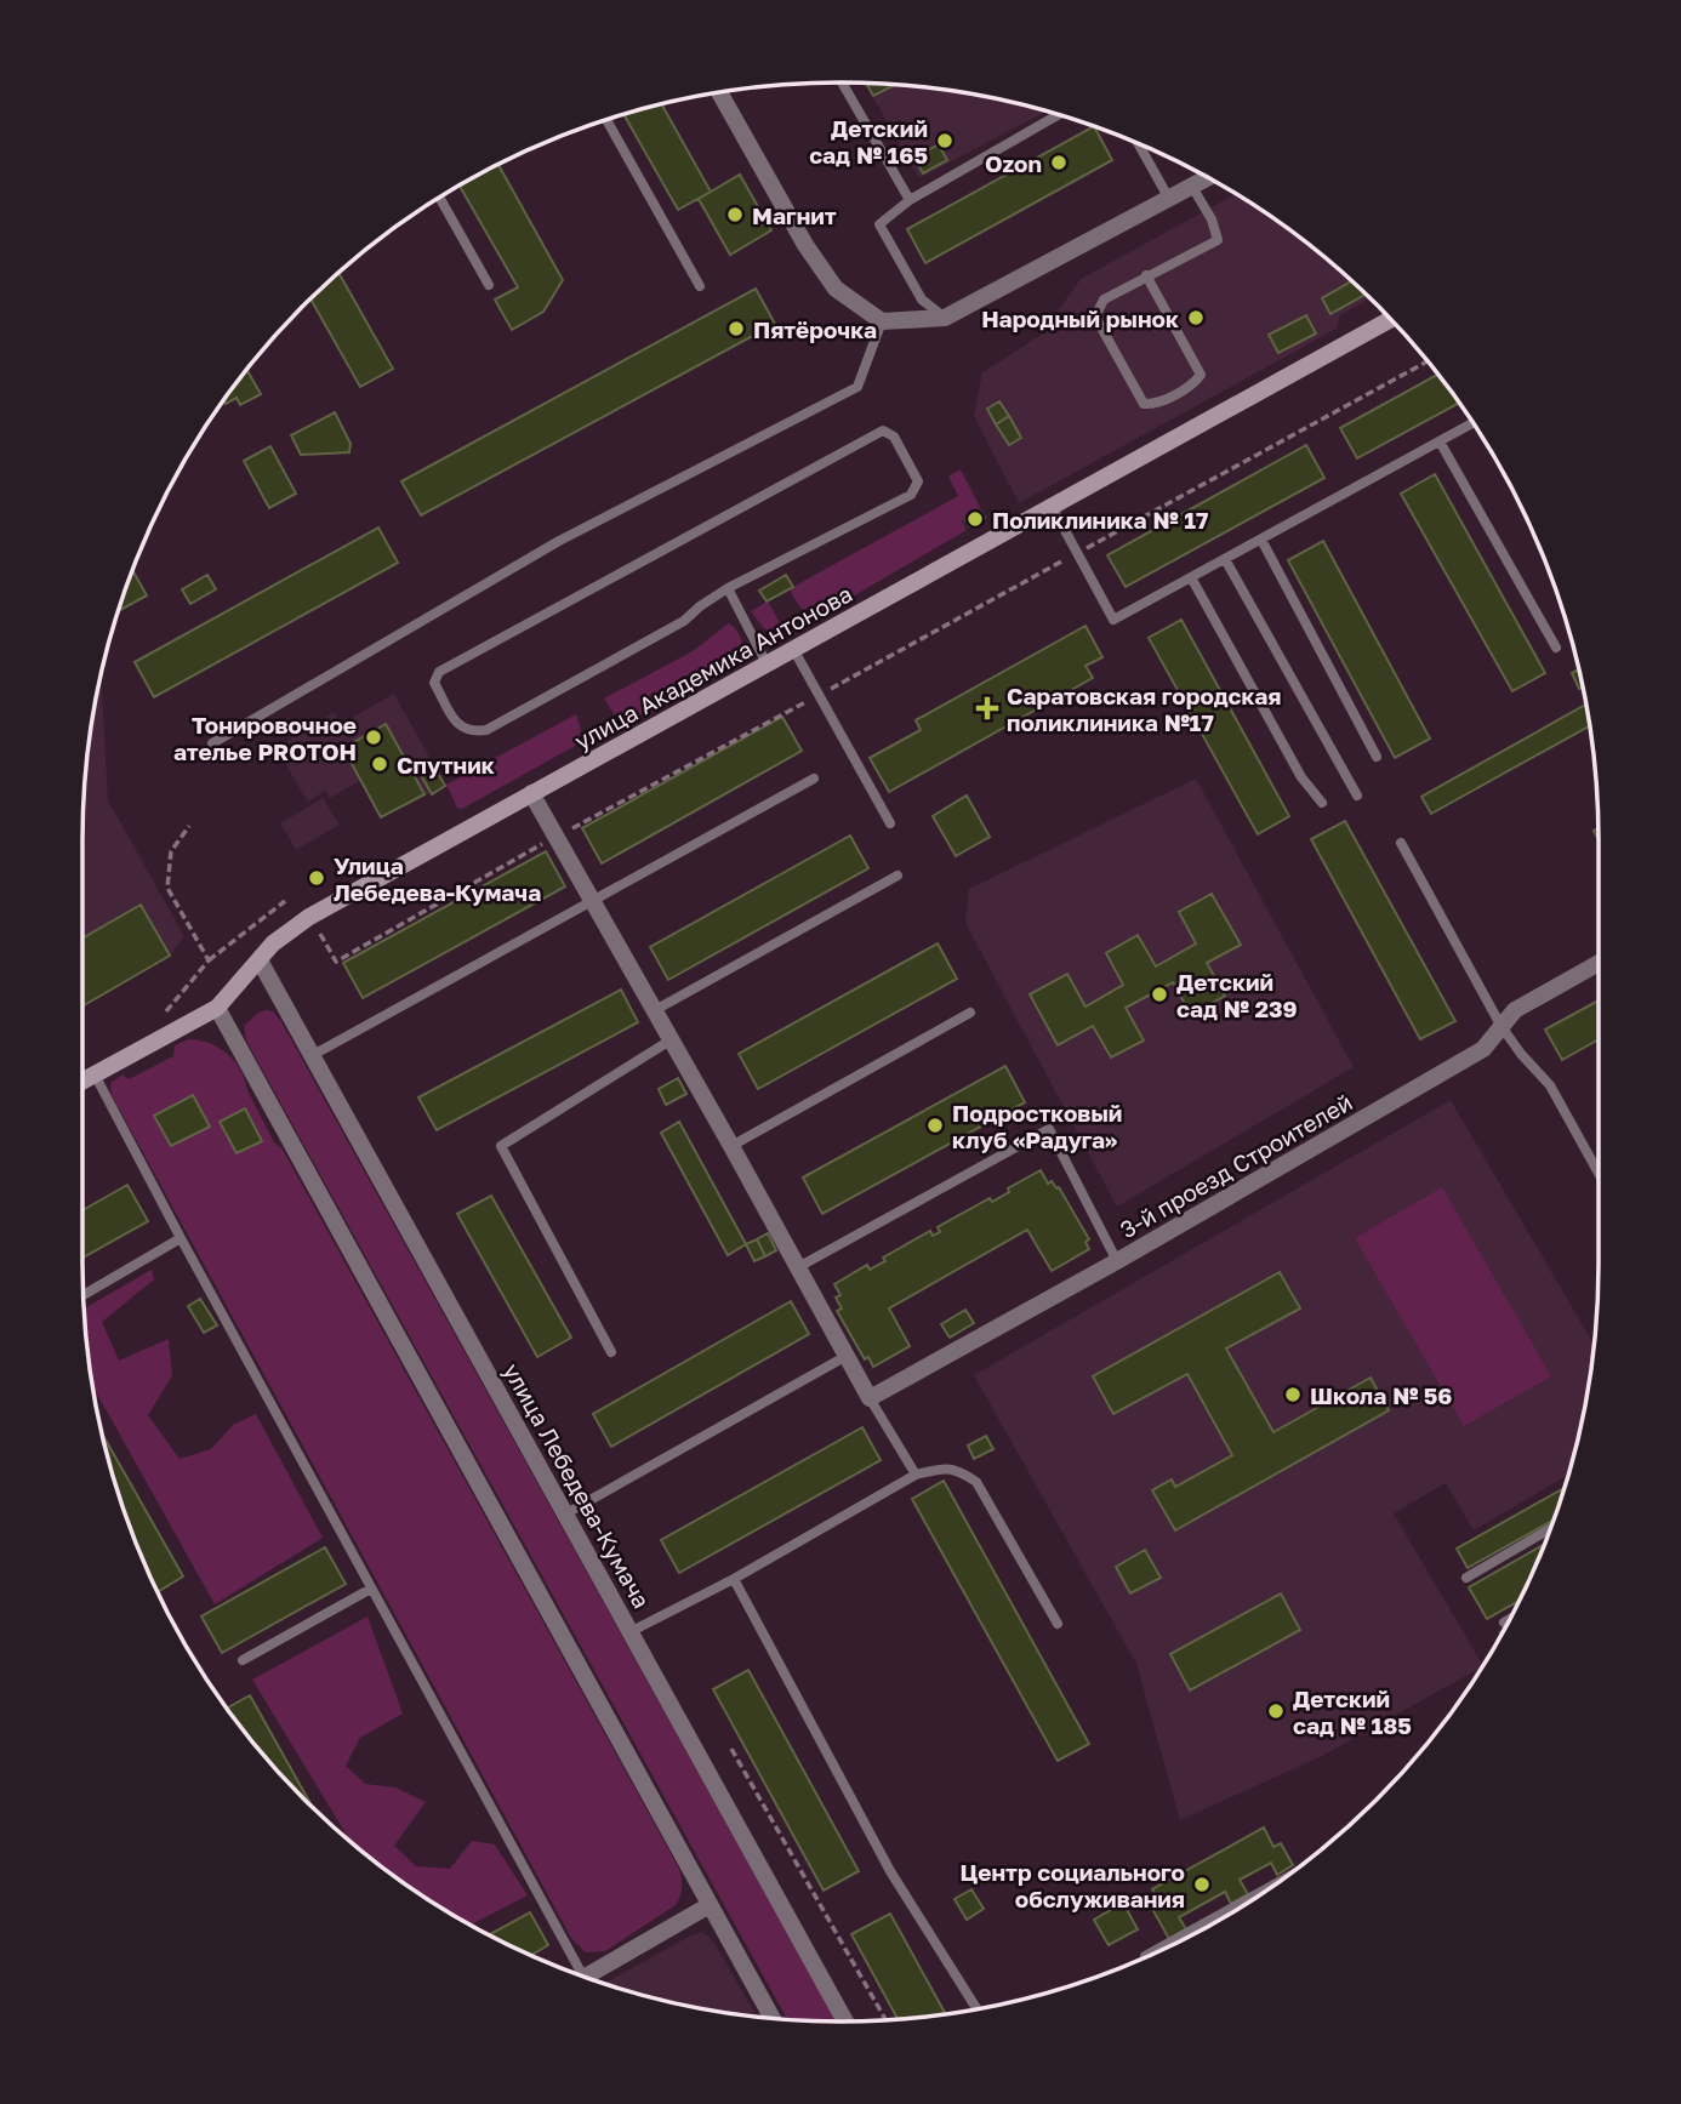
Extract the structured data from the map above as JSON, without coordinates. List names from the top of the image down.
{
  "streets": {
    "main road": ["улица Академика Антонова"],
    "street": ["3-й проезд Строителей", "улица Лебедева-Кумача"]
  },
  "crossings": [
    ["улица Академика Антонова", "улица Лебедева-Кумача"]
  ],
  "places": {
    "other": [
      "Детский сад № 165",
      "Ozon",
      "Магнит",
      "Народный рынок",
      "Пятёрочка",
      "Поликлиника № 17",
      "Тонировочное ателье PROTOH",
      "Спутник",
      "Улица Лебедева-Кумача",
      "Детский сад № 239",
      "Подростковый клуб «Радуга»",
      "Школа № 56",
      "Детский сад № 185",
      "Центр социального обслуживания"
    ],
    "health": ["Саратовская городская поликлиника №17"]
  }
}
